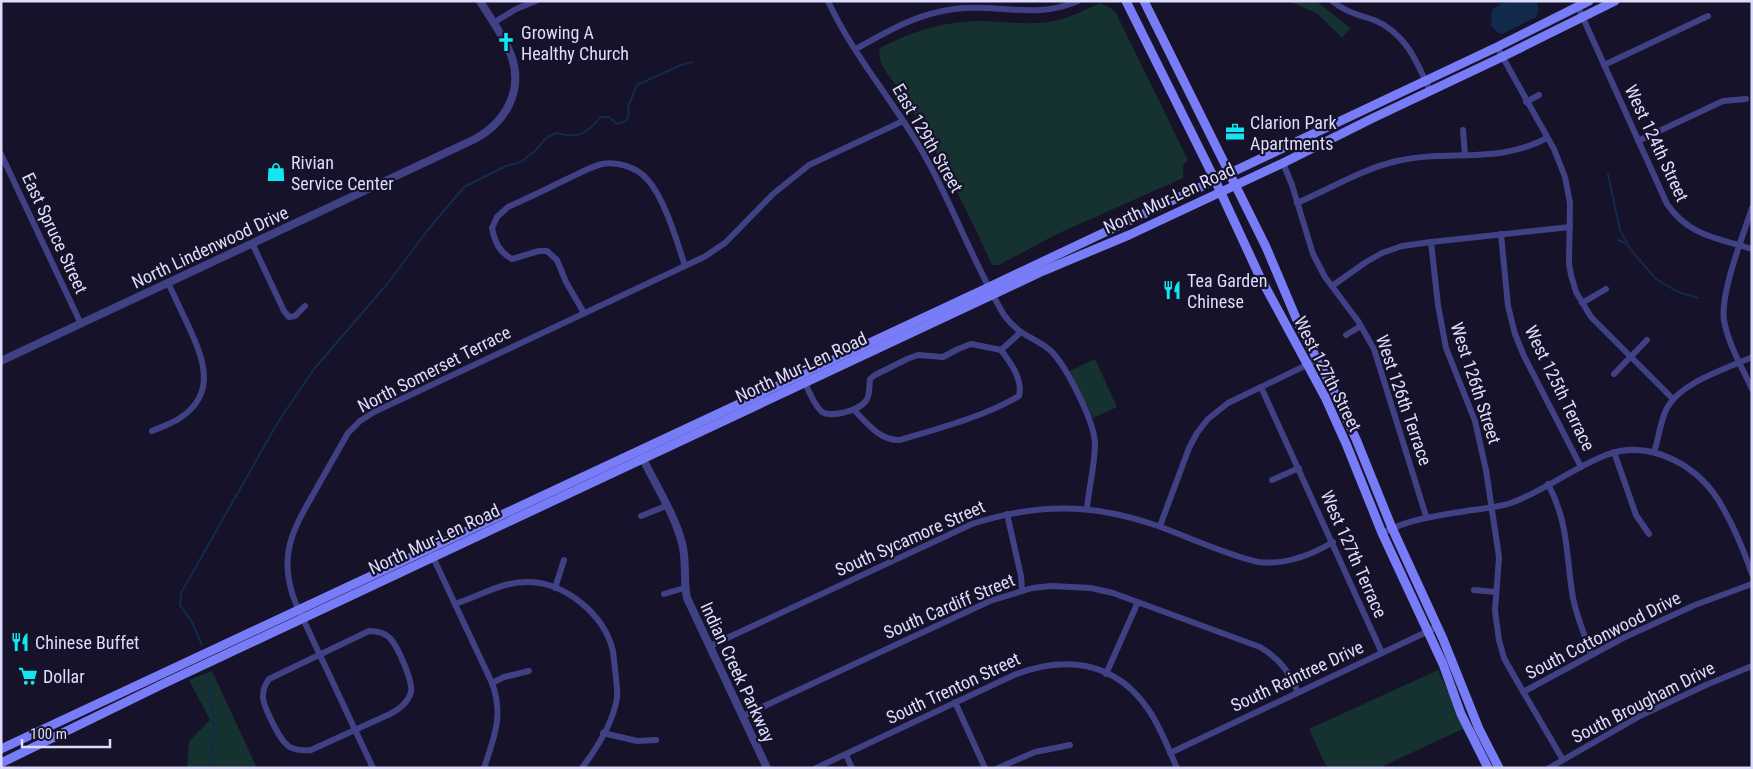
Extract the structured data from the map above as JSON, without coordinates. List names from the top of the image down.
{
  "streets": {
    "main road": ["North Mur-Len Road", "West 127th Street"],
    "street": [
      "East 129th Street",
      "West 124th Street",
      "East Spruce Street",
      "North Lindenwood Drive",
      "North Somerset Terrace",
      "West 126th Street",
      "West 125th Terrace",
      "West 126th Terrace",
      "South Sycamore Street",
      "West 127th Terrace",
      "South Cardiff Street",
      "South Cottonwood Drive",
      "Indian Creek Parkway",
      "South Raintree Drive",
      "South Trenton Street",
      "South Brougham Drive"
    ]
  },
  "crossings": [
    ["East 129th Street", "North Mur-Len Road"],
    ["East 129th Street", "North Somerset Terrace"],
    ["East 129th Street", "South Sycamore Street"],
    ["West 124th Street", "North Mur-Len Road"],
    ["North Mur-Len Road", "North Somerset Terrace"],
    ["North Mur-Len Road", "West 127th Street"],
    ["North Mur-Len Road", "West 126th Terrace"],
    ["North Mur-Len Road", "Indian Creek Parkway"],
    ["East Spruce Street", "North Lindenwood Drive"],
    ["West 127th Street", "South Raintree Drive"],
    ["West 126th Street", "South Cottonwood Drive"],
    ["West 126th Street", "South Brougham Drive"],
    ["South Sycamore Street", "West 127th Terrace"],
    ["South Sycamore Street", "Indian Creek Parkway"],
    ["West 127th Terrace", "South Raintree Drive"],
    ["South Cardiff Street", "Indian Creek Parkway"],
    ["South Cardiff Street", "South Raintree Drive"],
    ["South Raintree Drive", "South Trenton Street"]
  ],
  "places": {
    "church": ["Growing A Healthy Church"],
    "office": ["Clarion Park Apartments"],
    "shop": ["Rivian Service Center"],
    "restaurant": ["Tea Garden Chinese", "Chinese Buffet"],
    "supermarket": ["Dollar"]
  },
  "scale_bar": "100 m"
}
